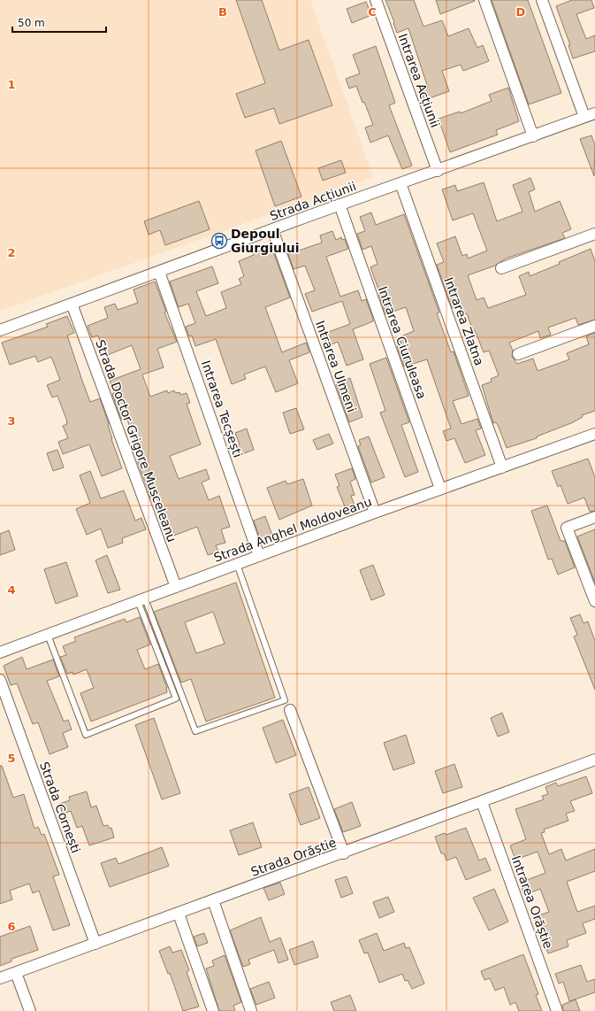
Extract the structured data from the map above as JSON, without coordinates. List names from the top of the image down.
{
  "streets": {
    "street": [
      "Intrarea Acțiunii",
      "Strada Acțiunii",
      "Intrarea Zlatna",
      "Intrarea Ciuruleasa",
      "Intrarea Ulmeni",
      "Intrarea Tecșești",
      "Strada Doctor Grigore Musceleanu",
      "Strada Anghel Moldoveanu",
      "Strada Cornești",
      "Strada Orăștie",
      "Intrarea Orăștie"
    ]
  },
  "crossings": [
    ["Intrarea Acțiunii", "Strada Acțiunii"],
    ["Strada Acțiunii", "Intrarea Zlatna"],
    ["Strada Acțiunii", "Intrarea Ciuruleasa"],
    ["Strada Acțiunii", "Intrarea Ulmeni"],
    ["Strada Acțiunii", "Intrarea Tecșești"],
    ["Strada Acțiunii", "Strada Doctor Grigore Musceleanu"],
    ["Intrarea Zlatna", "Strada Anghel Moldoveanu"],
    ["Intrarea Ciuruleasa", "Strada Anghel Moldoveanu"],
    ["Intrarea Ulmeni", "Strada Anghel Moldoveanu"],
    ["Intrarea Tecșești", "Strada Anghel Moldoveanu"],
    ["Strada Doctor Grigore Musceleanu", "Strada Anghel Moldoveanu"],
    ["Strada Cornești", "Strada Orăștie"],
    ["Strada Orăștie", "Intrarea Orăștie"]
  ],
  "places": {
    "bus stop": ["Depoul Giurgiului"]
  },
  "scale_bar": "50 m",
  "grid": {
    "columns": ["B", "C", "D"],
    "rows": [
      "1",
      "2",
      "3",
      "4",
      "5",
      "6"
    ]
  }
}
